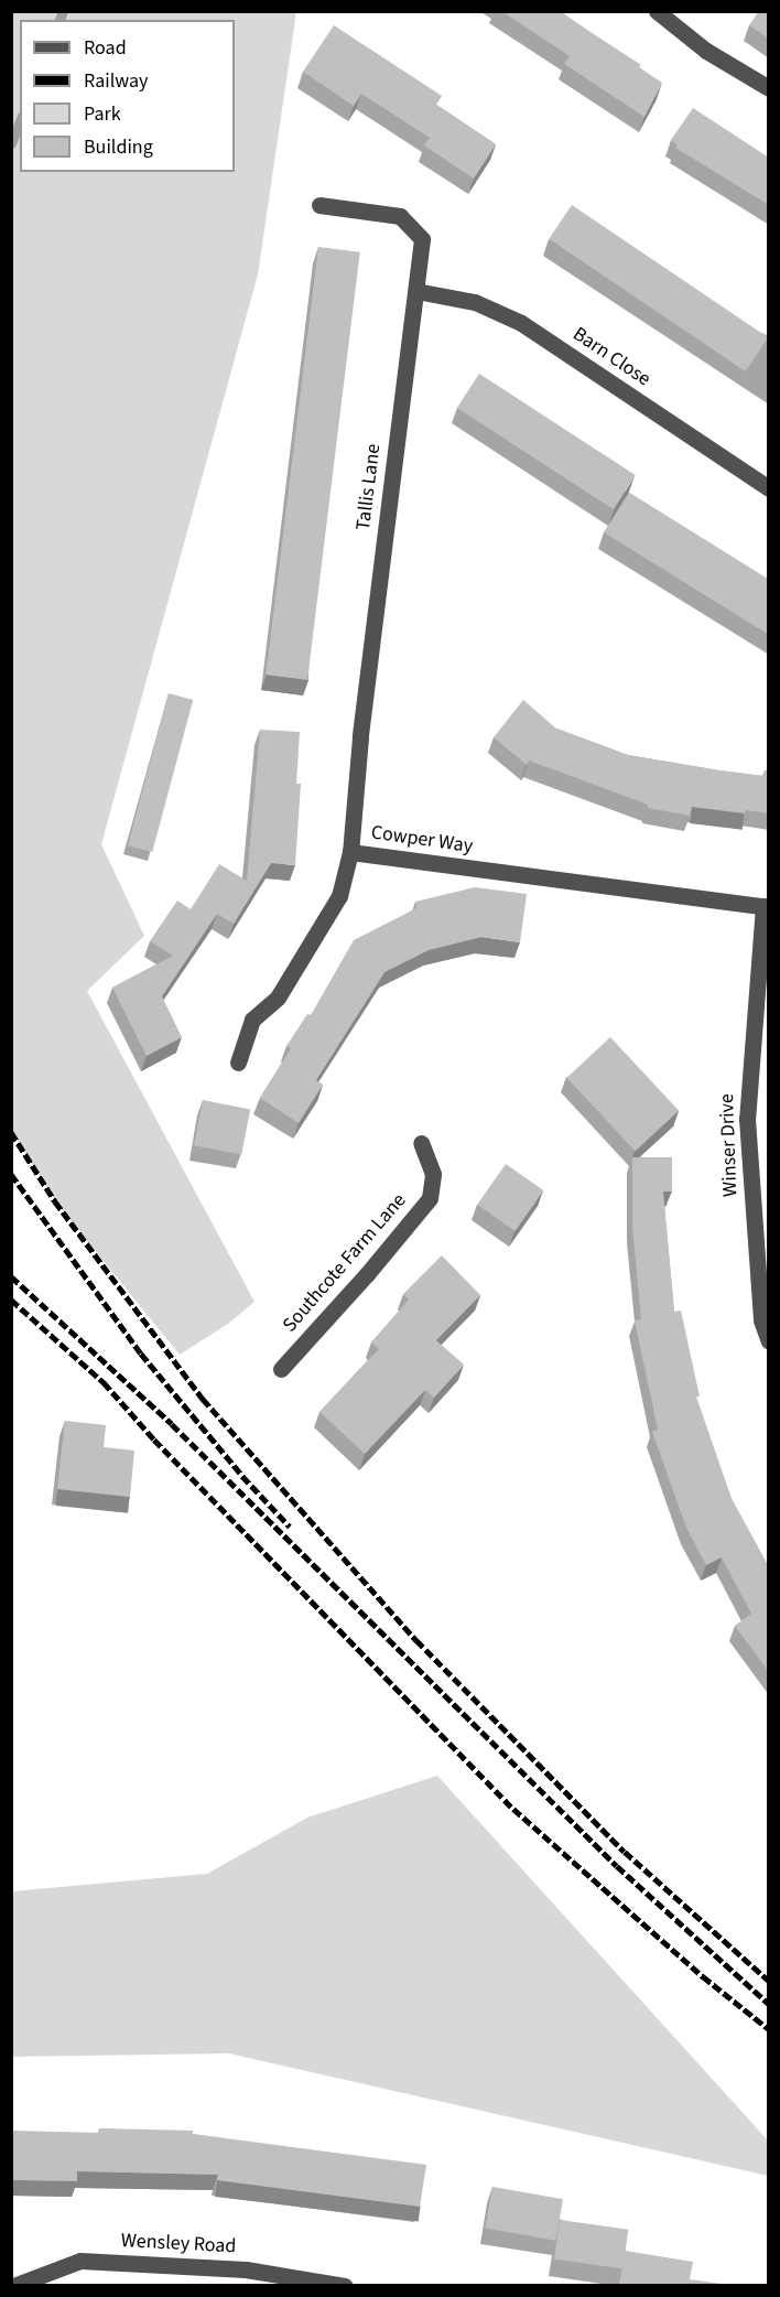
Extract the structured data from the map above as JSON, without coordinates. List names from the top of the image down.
{
  "streets": {
    "street": [
      "Barn Close",
      "Tallis Lane",
      "Cowper Way",
      "Winser Drive",
      "Southcote Farm Lane",
      "Wensley Road"
    ]
  },
  "crossings": [
    ["Barn Close", "Tallis Lane"],
    ["Tallis Lane", "Cowper Way"],
    ["Cowper Way", "Winser Drive"]
  ],
  "legend": [
    "Road",
    "Railway",
    "Park",
    "Building"
  ]
}
